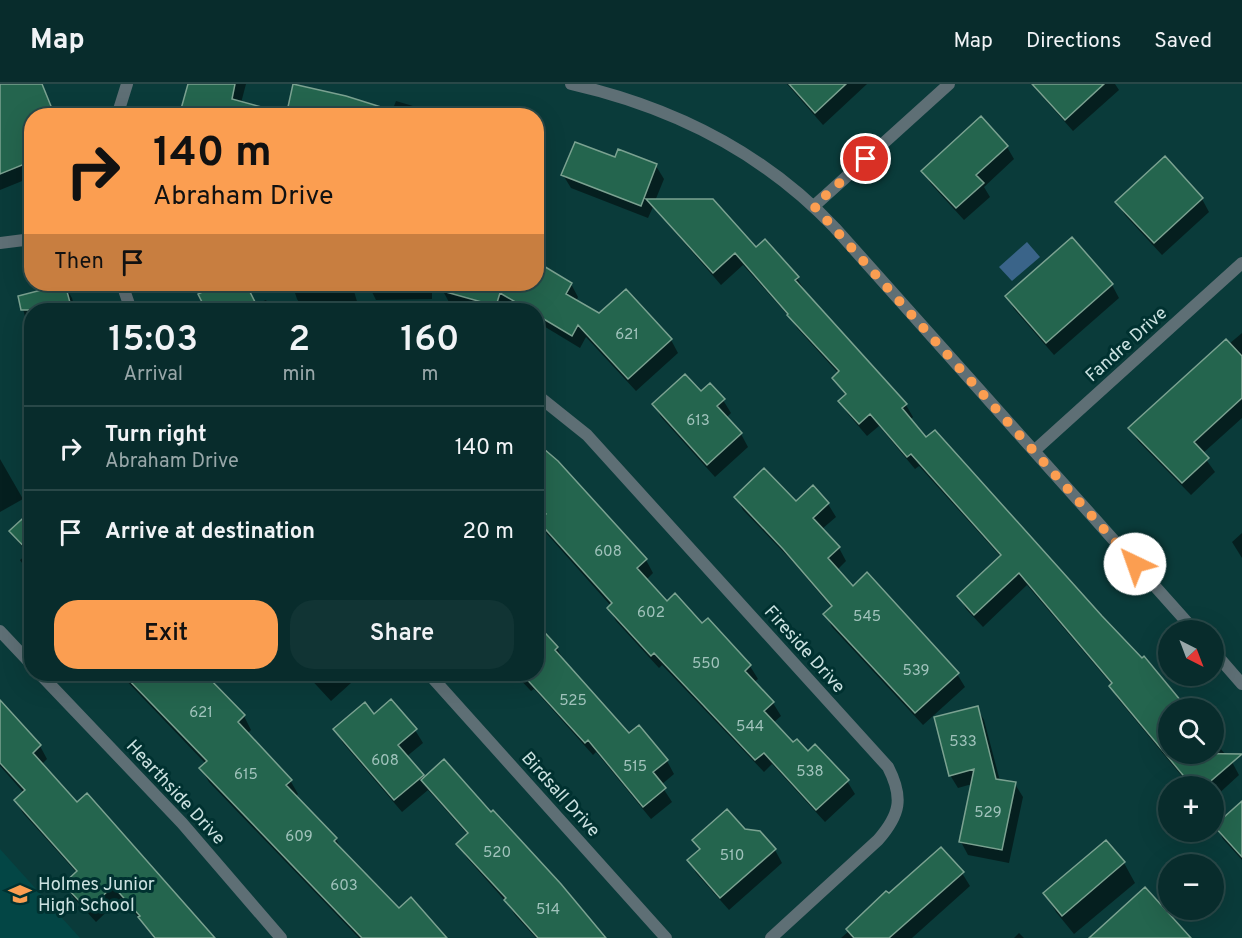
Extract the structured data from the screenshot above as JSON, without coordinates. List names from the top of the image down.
{
  "streets": {
    "street": [
      "Fandre Drive",
      "Fireside Drive",
      "Hearthside Drive",
      "Birdsall Drive"
    ]
  },
  "places": {
    "school or university": ["Holmes Junior High School"]
  },
  "house_numbers": [
    "621",
    "613",
    "608",
    "602",
    "545",
    "550",
    "539",
    "525",
    "621",
    "544",
    "533",
    "608",
    "515",
    "538",
    "615",
    "529",
    "609",
    "520",
    "510",
    "603",
    "514"
  ],
  "north": "bottom right",
  "page": {
    "header": "Map",
    "nav": ["Map", "Directions", "Saved"],
    "turn": ["140 m", "Abraham Drive"],
    "then": "Then",
    "eta": [
      "15:03",
      "Arrival",
      "2",
      "min",
      "160",
      "m"
    ],
    "list": [
      {
        "name": "Turn right",
        "note": "Abraham Drive",
        "value": "140 m"
      },
      {
        "name": "Arrive at destination",
        "value": "20 m"
      }
    ],
    "buttons": ["Exit", "Share"],
    "map_buttons": ["+", "−"]
  }
}
